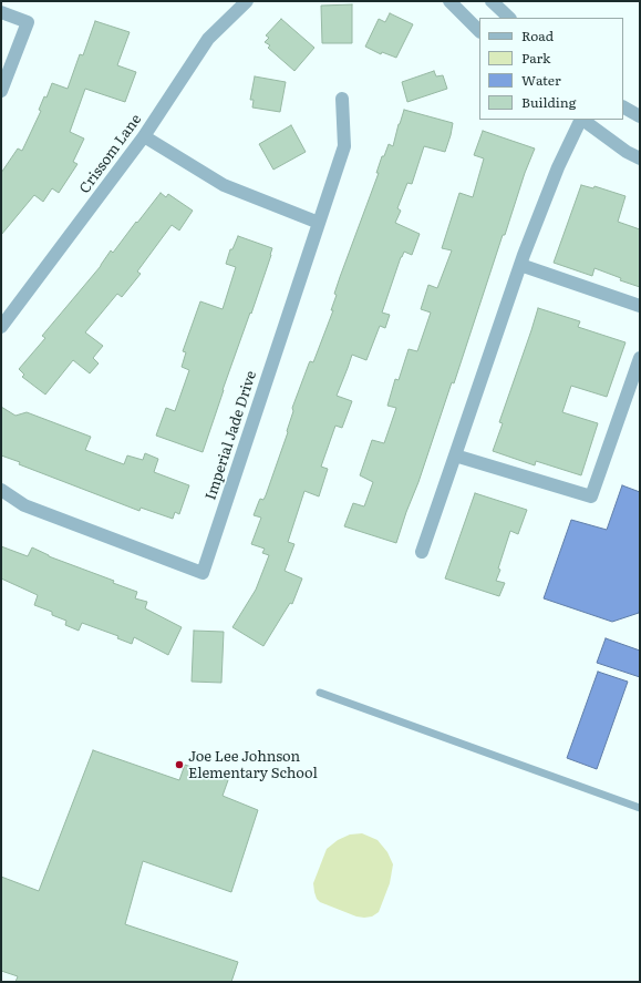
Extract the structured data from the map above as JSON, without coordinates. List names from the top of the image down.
{
  "streets": {
    "street": ["Crissom Lane", "Imperial Jade Drive"]
  },
  "places": ["Joe Lee Johnson Elementary School"],
  "legend": [
    "Road",
    "Park",
    "Water",
    "Building"
  ]
}
